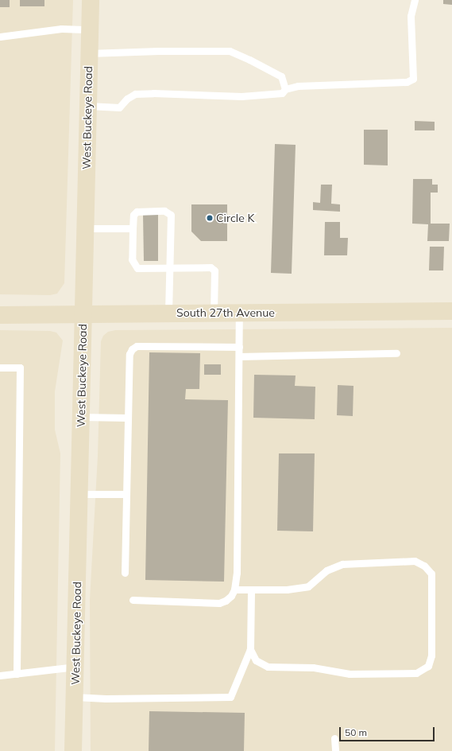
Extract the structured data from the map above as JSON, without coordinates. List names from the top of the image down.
{
  "streets": {
    "main road": ["West Buckeye Road", "South 27th Avenue"]
  },
  "crossings": [
    ["West Buckeye Road", "South 27th Avenue"]
  ],
  "places": ["Circle K"],
  "scale_bar": "50 m"
}
